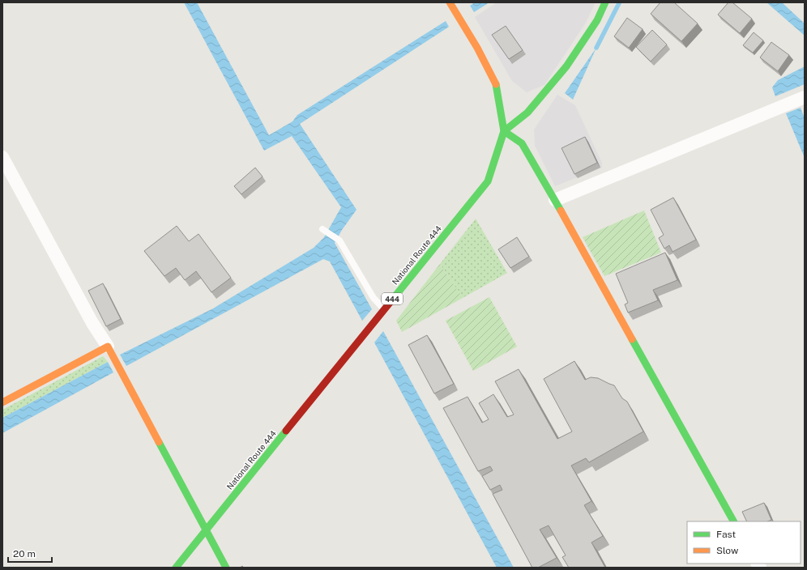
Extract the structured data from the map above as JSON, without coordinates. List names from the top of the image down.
{
  "streets": {
    "main road": ["National Route 444", "444"]
  },
  "legend": ["Fast", "Slow"],
  "scale_bar": "20 m"
}
